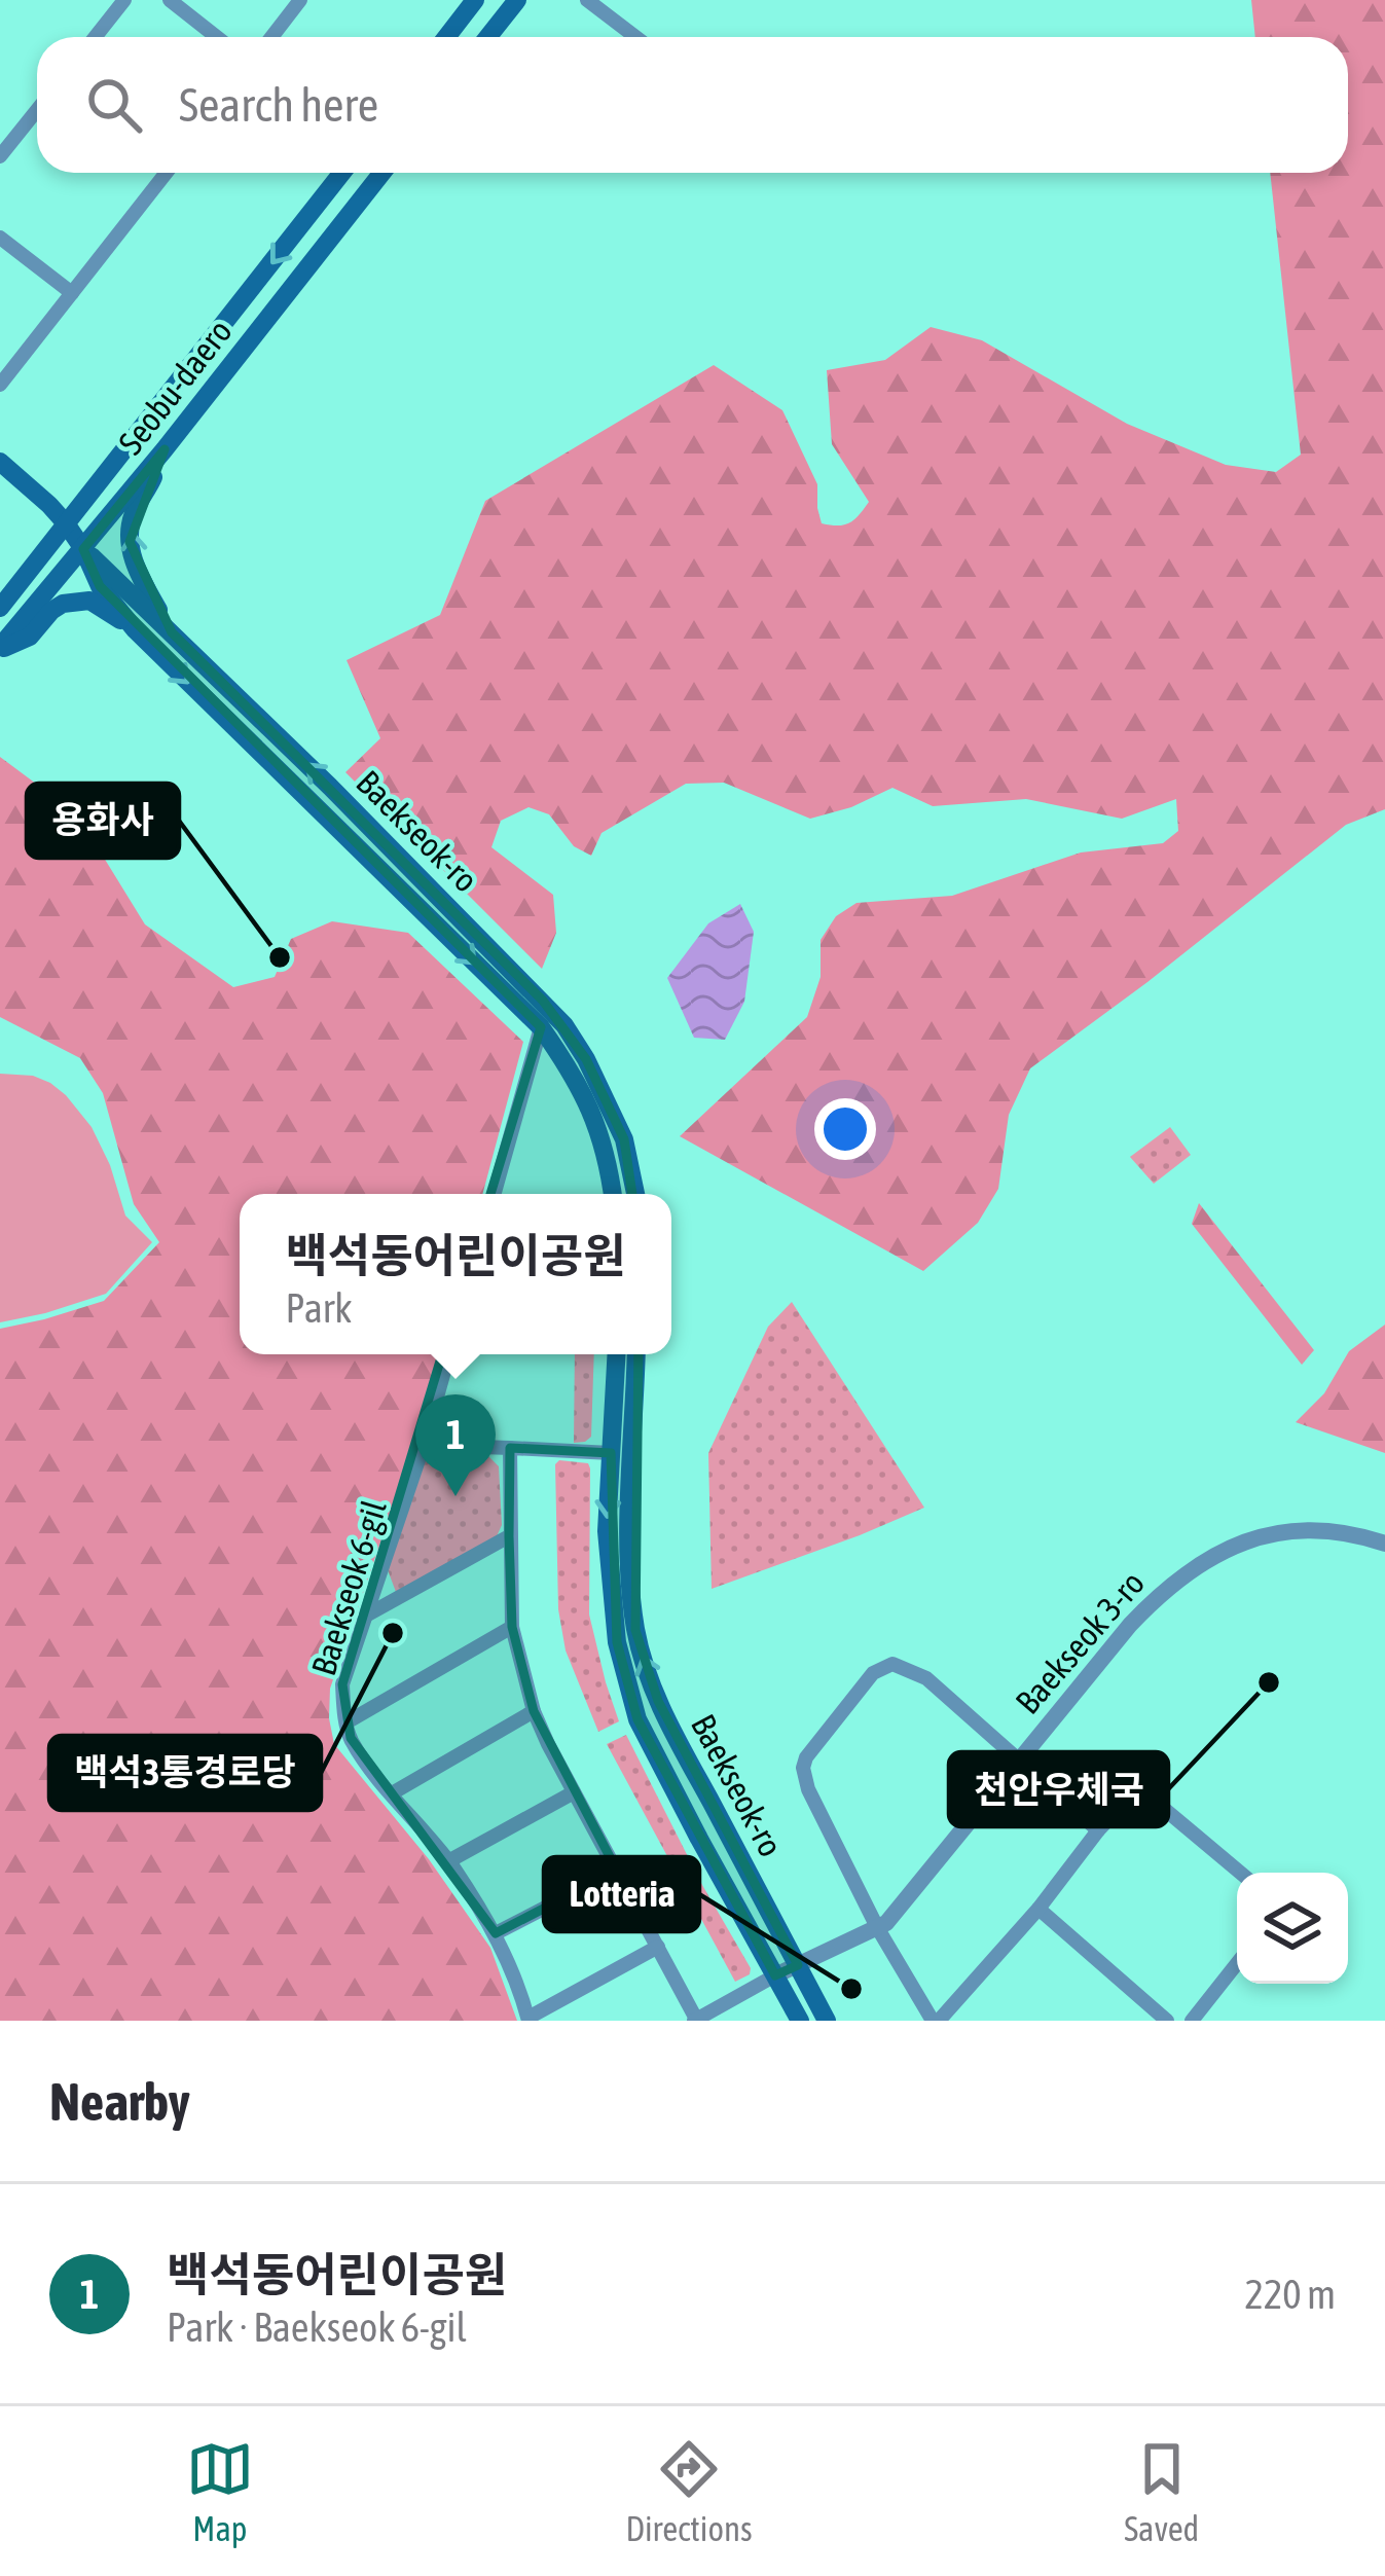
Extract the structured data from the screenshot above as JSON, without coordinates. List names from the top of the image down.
{
  "streets": {
    "main road": ["Seobu-daero", "Baekseok-ro"],
    "street": ["Baekseok 6-gil", "Baekseok 3-ro"]
  },
  "crossings": [
    ["Seobu-daero", "Baekseok-ro"],
    ["Baekseok-ro", "Baekseok 3-ro"]
  ],
  "places": [
    "용화사",
    "백석3통경로당",
    "천안우체국",
    "Lotteria"
  ],
  "page": {
    "search": "Search here",
    "popup": ["백석동어린이공원", "Park"],
    "pins": "1",
    "heading": "Nearby",
    "list": [
      {
        "mark": "1",
        "name": "백석동어린이공원",
        "note": "Park · Baekseok 6-gil",
        "value": "220 m"
      }
    ],
    "nav": ["Map", "Directions", "Saved"]
  }
}
